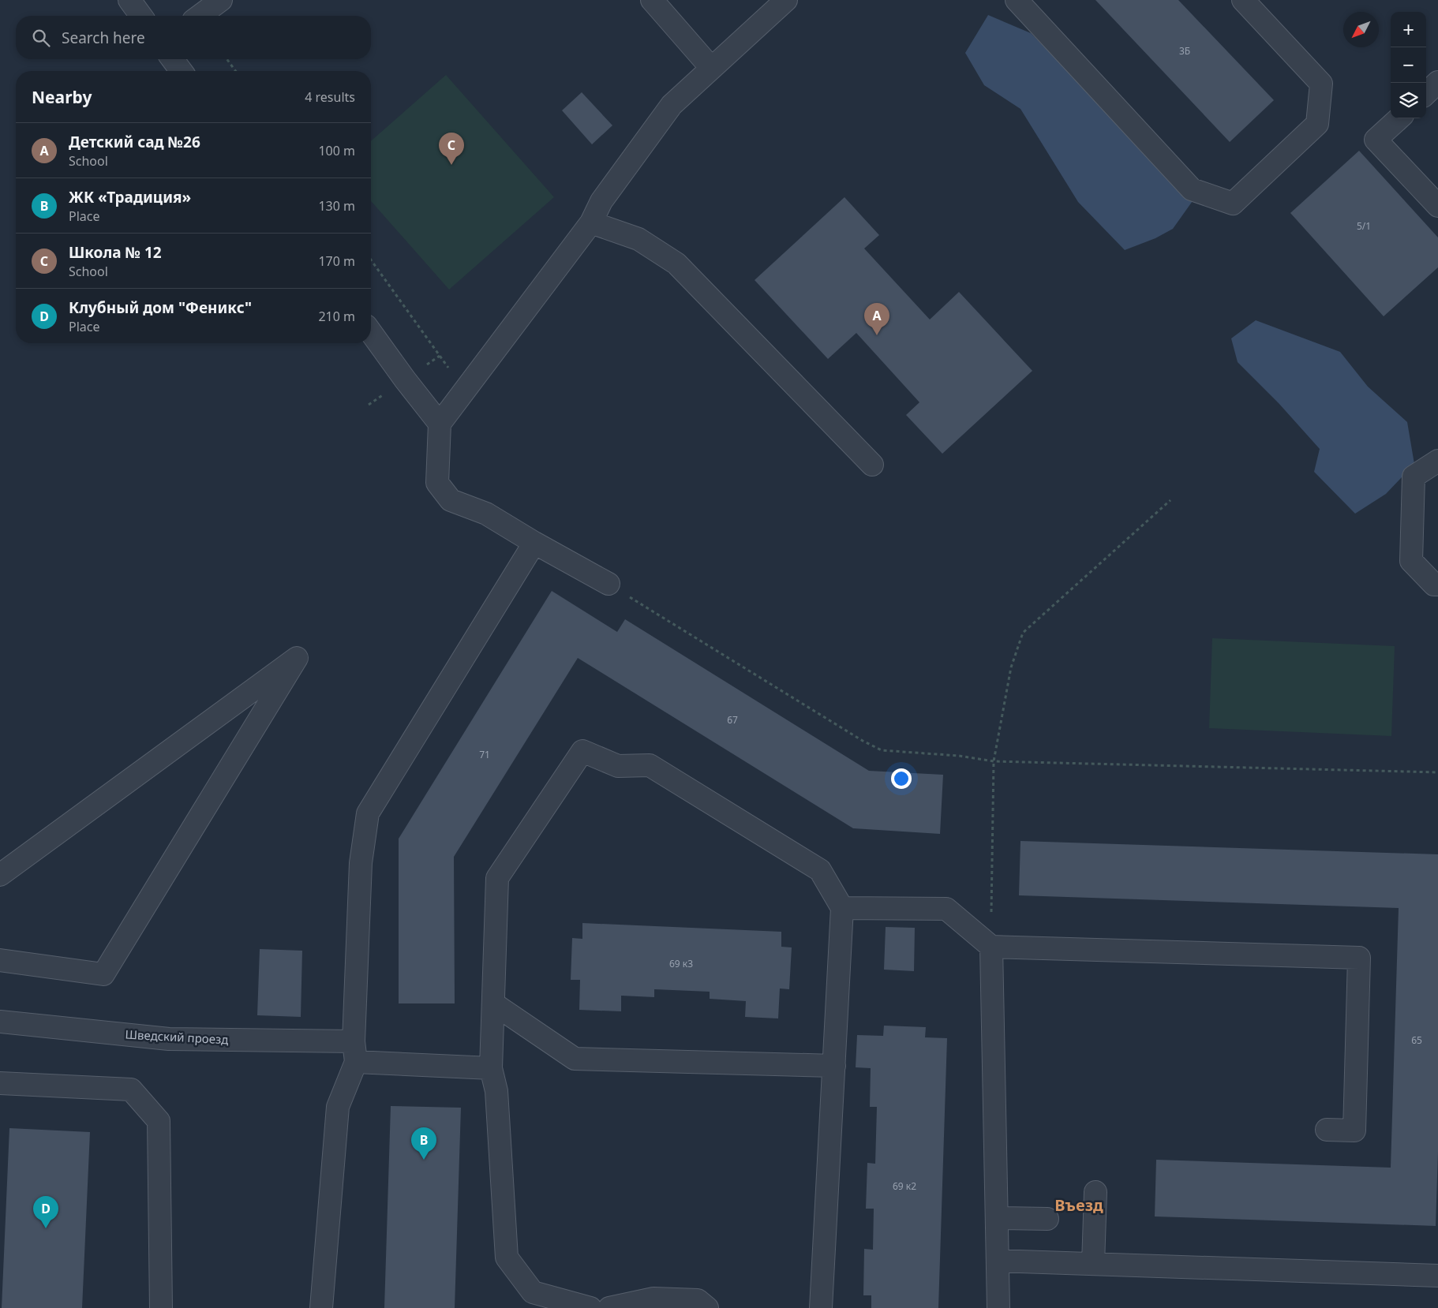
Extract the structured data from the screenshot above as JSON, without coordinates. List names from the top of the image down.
{
  "streets": {
    "street": ["Шведский проезд"]
  },
  "districts": ["Въезд"],
  "house_numbers": [
    "3Б",
    "5/1",
    "67",
    "71",
    "69 к3",
    "65",
    "69 к2"
  ],
  "north": "bottom left",
  "page": {
    "map_buttons": ["+", "−"],
    "search": "Search here",
    "heading": ["Nearby", "4 results"],
    "list": [
      {
        "mark": "A",
        "name": "Детский сад №26",
        "note": "School",
        "value": "100 m"
      },
      {
        "mark": "B",
        "name": "ЖК «Традиция»",
        "note": "Place",
        "value": "130 m"
      },
      {
        "mark": "C",
        "name": "Школа № 12",
        "note": "School",
        "value": "170 m"
      },
      {
        "mark": "D",
        "name": "Клубный дом \"Феникс\"",
        "note": "Place",
        "value": "210 m"
      }
    ],
    "pins": [
      "C",
      "A",
      "B",
      "D"
    ]
  }
}
